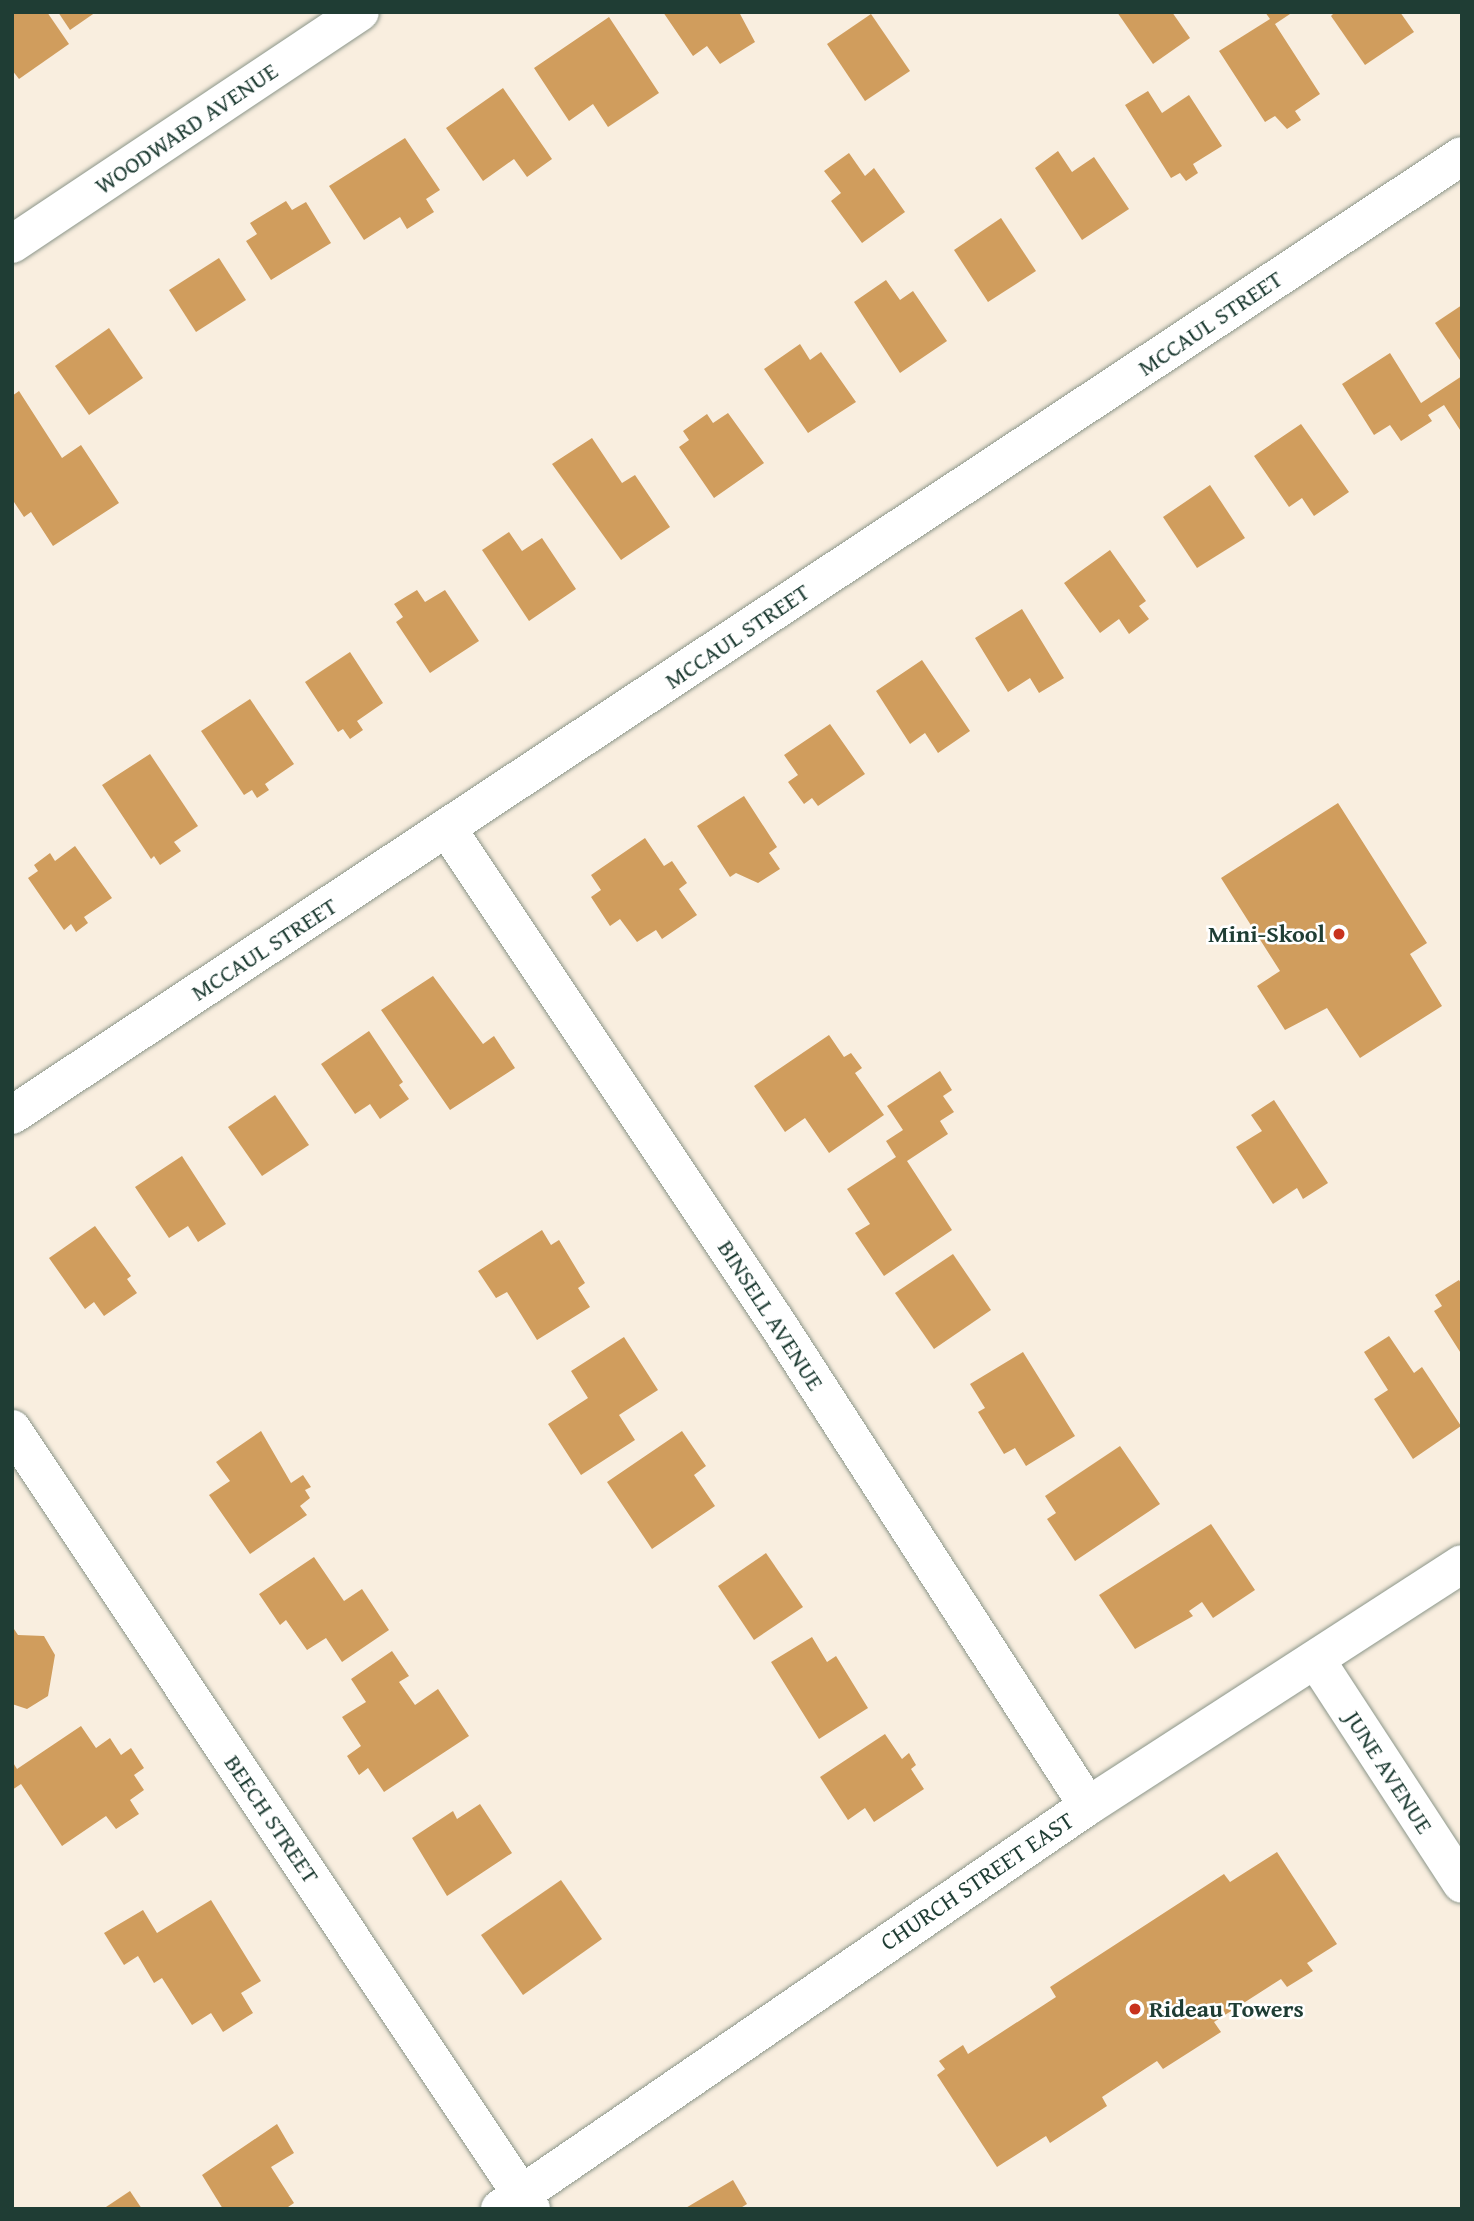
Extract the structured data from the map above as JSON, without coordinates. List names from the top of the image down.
{
  "streets": {
    "street": [
      "WOODWARD AVENUE",
      "MCCAUL STREET",
      "BINSELL AVENUE",
      "JUNE AVENUE",
      "BEECH STREET",
      "CHURCH STREET EAST"
    ]
  },
  "crossings": [
    ["MCCAUL STREET", "BINSELL AVENUE"],
    ["BINSELL AVENUE", "CHURCH STREET EAST"],
    ["JUNE AVENUE", "CHURCH STREET EAST"],
    ["BEECH STREET", "CHURCH STREET EAST"]
  ],
  "places": ["Mini-Skool", "Rideau Towers"]
}
